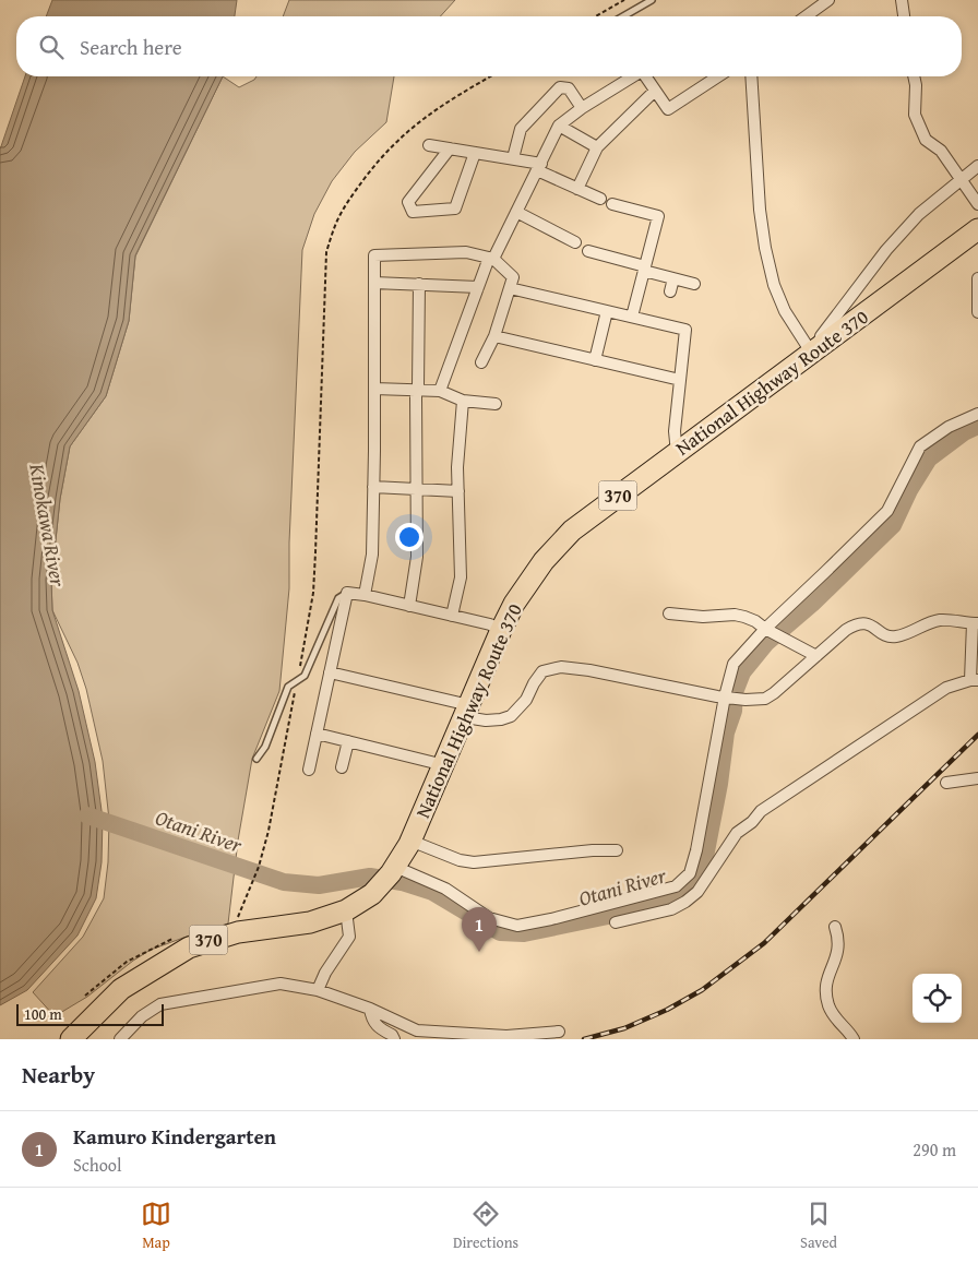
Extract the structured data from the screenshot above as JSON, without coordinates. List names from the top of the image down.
{
  "streets": {
    "highway": ["National Highway Route 370", "370"]
  },
  "water": ["Kinokawa River", "Otani River"],
  "scale_bar": "100 m",
  "page": {
    "search": "Search here",
    "pins": "1",
    "scale": "100 m",
    "heading": "Nearby",
    "list": [
      {
        "mark": "1",
        "name": "Kamuro Kindergarten",
        "note": "School",
        "value": "290 m"
      }
    ],
    "nav": ["Map", "Directions", "Saved"]
  }
}
